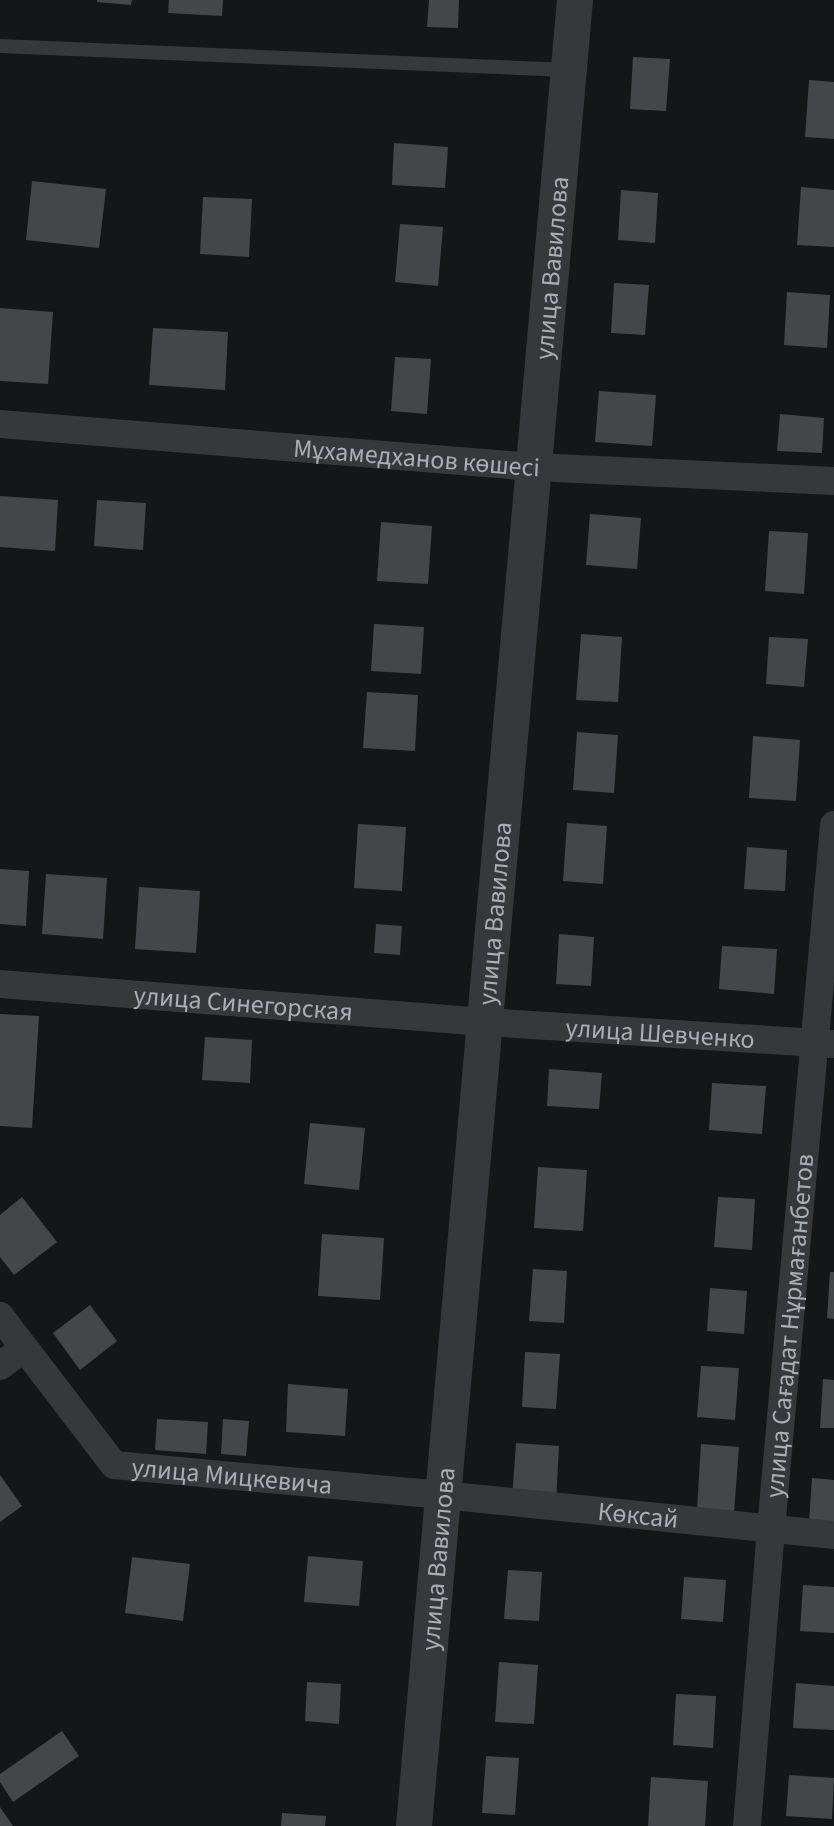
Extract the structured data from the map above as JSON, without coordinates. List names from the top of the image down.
{
  "streets": {
    "street": [
      "улица Вавилова",
      "Мұхамедханов көшесі",
      "улица Синегорская",
      "улица Шевченко",
      "улица Сағадат Нұрмағанбетов",
      "улица Мицкевича",
      "Көксай"
    ]
  },
  "crossings": [
    ["улица Вавилова", "Мұхамедханов көшесі"],
    ["улица Вавилова", "улица Синегорская"],
    ["улица Вавилова", "улица Шевченко"],
    ["улица Вавилова", "улица Мицкевича"],
    ["улица Вавилова", "Көксай"],
    ["улица Синегорская", "улица Шевченко"],
    ["улица Шевченко", "улица Сағадат Нұрмағанбетов"],
    ["улица Сағадат Нұрмағанбетов", "Көксай"],
    ["улица Мицкевича", "Көксай"]
  ]
}
